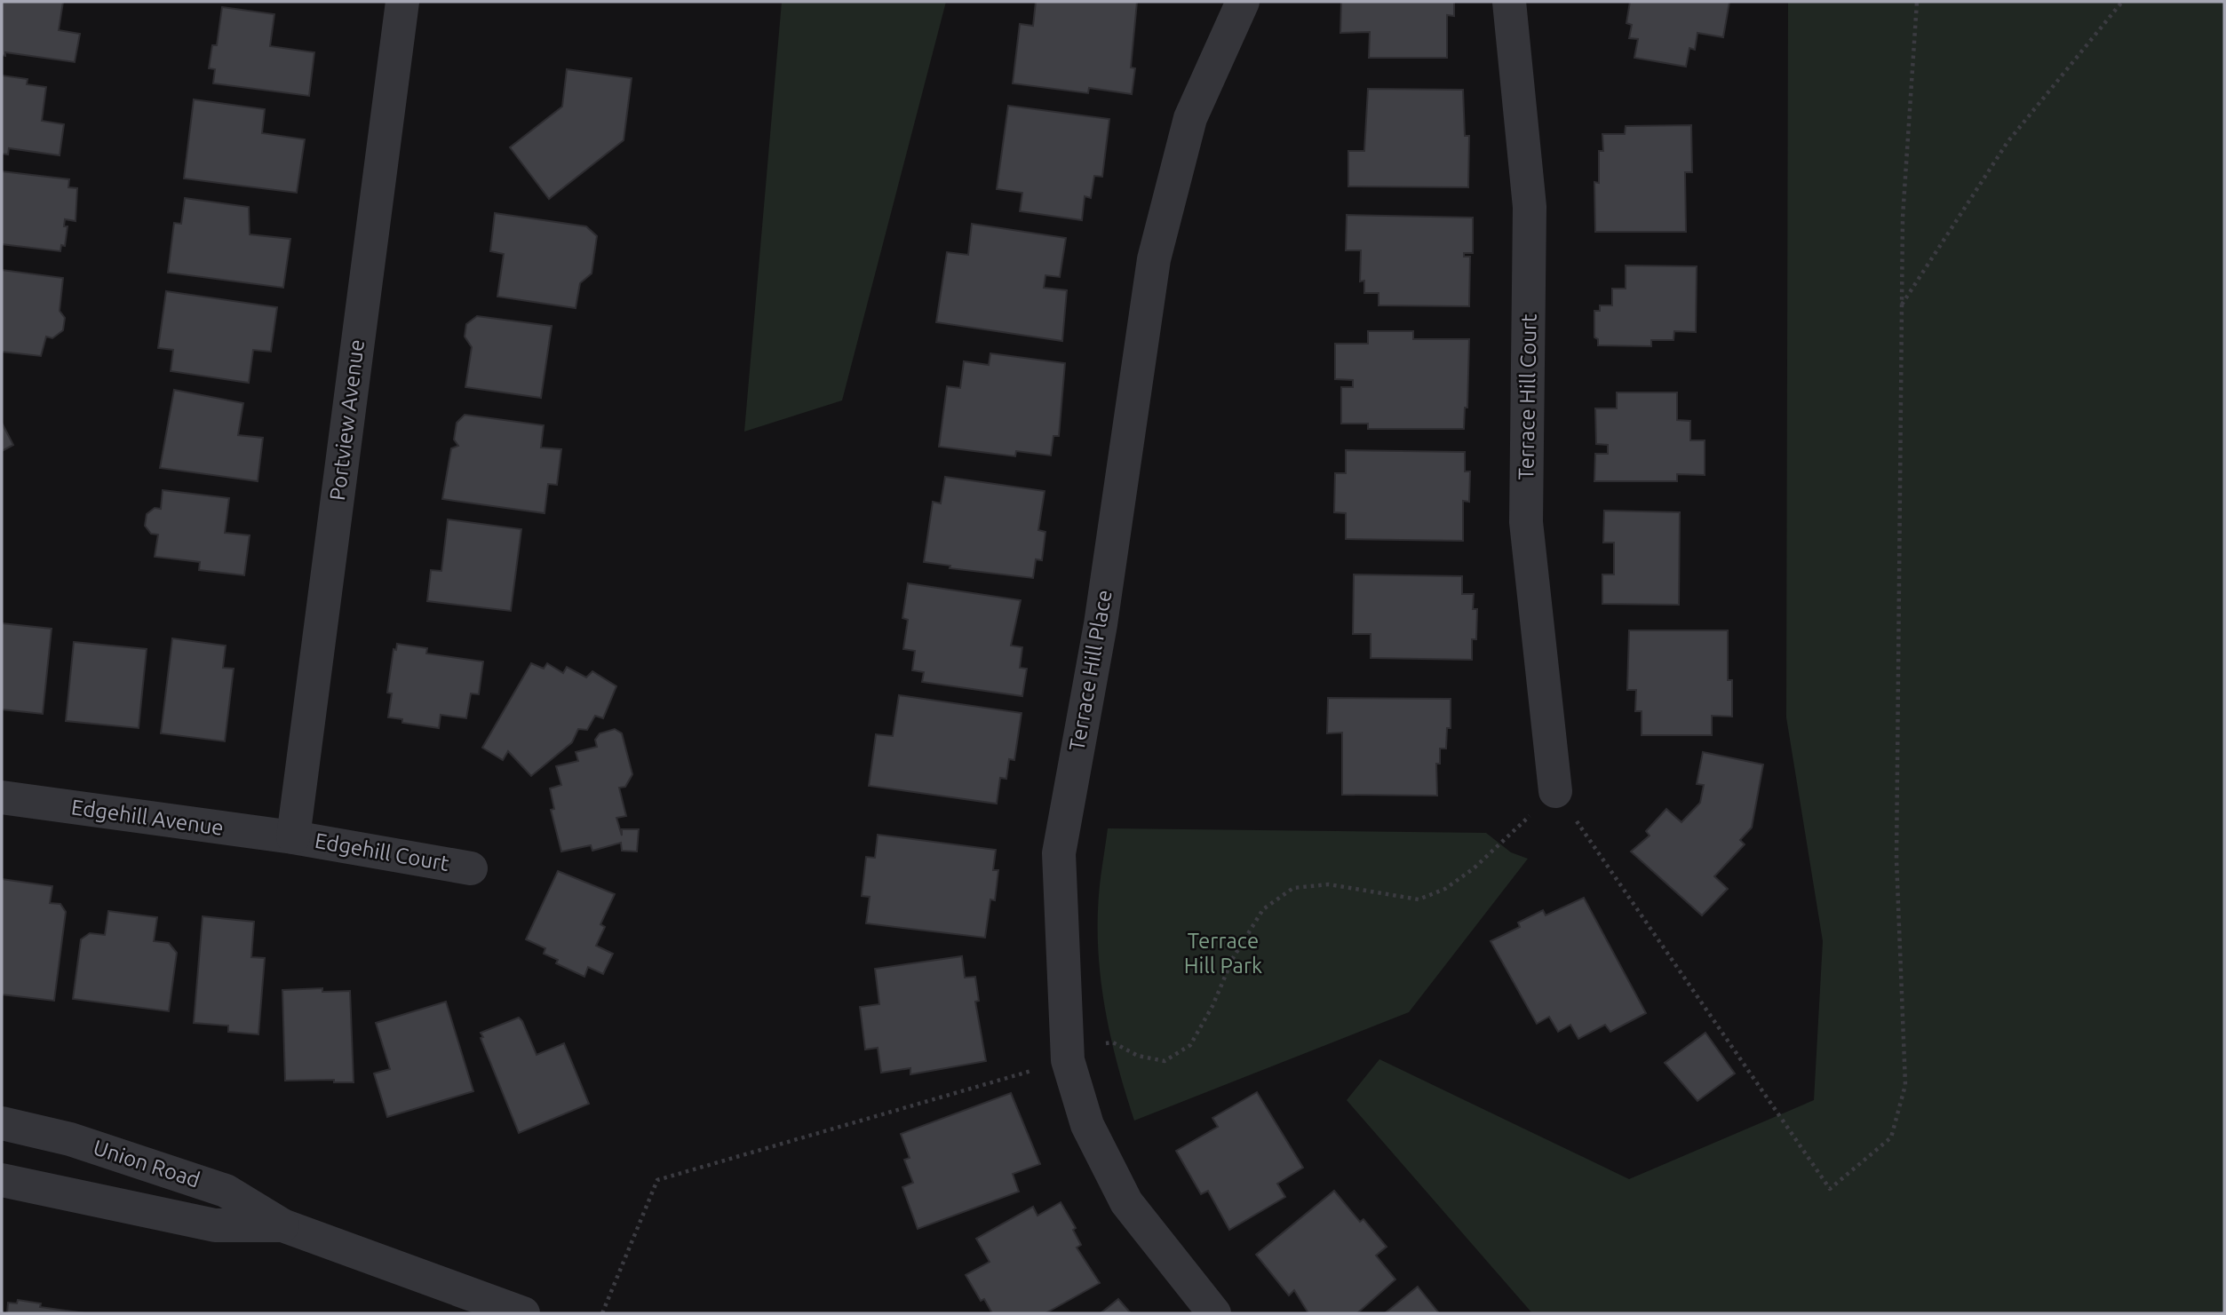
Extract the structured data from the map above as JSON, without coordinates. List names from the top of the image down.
{
  "streets": {
    "street": [
      "Terrace Hill Court",
      "Portview Avenue",
      "Terrace Hill Place",
      "Edgehill Avenue",
      "Edgehill Court",
      "Union Road"
    ]
  },
  "crossings": [
    ["Portview Avenue", "Edgehill Avenue"],
    ["Portview Avenue", "Edgehill Court"],
    ["Edgehill Avenue", "Edgehill Court"]
  ],
  "parks": ["Terrace Hill Park"]
}
